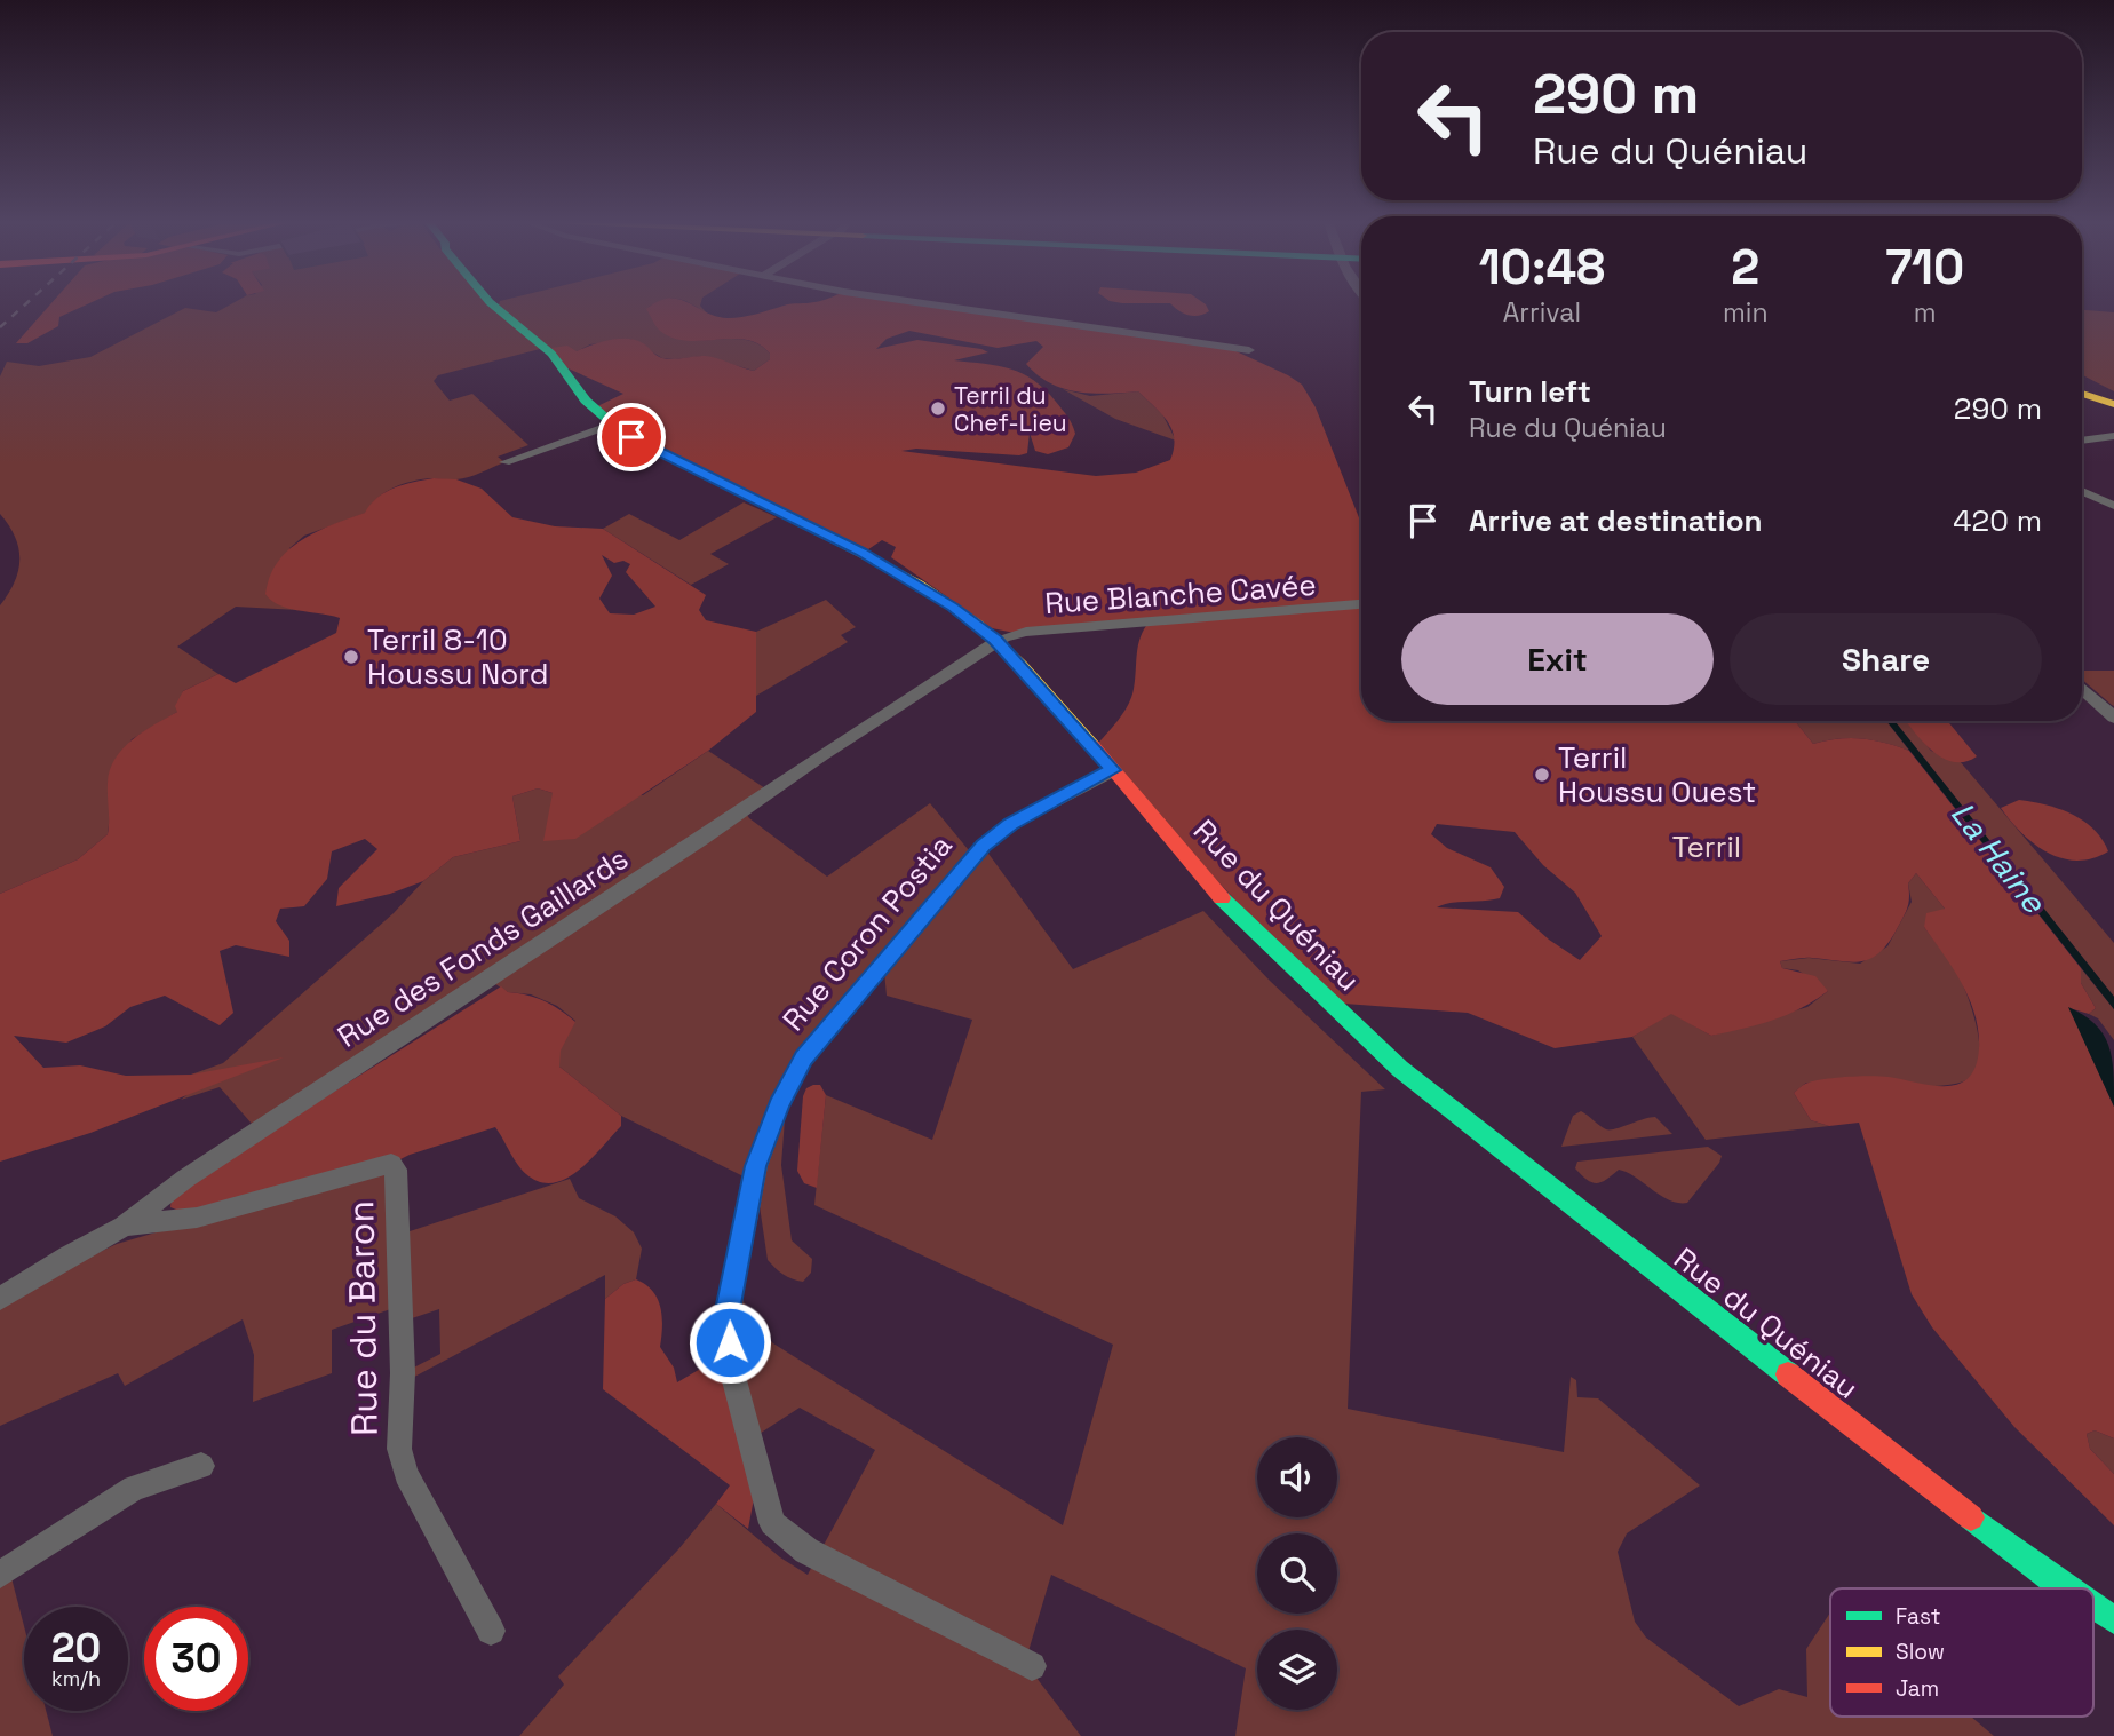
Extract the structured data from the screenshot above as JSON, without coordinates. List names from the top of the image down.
{
  "streets": {
    "street": [
      "Rue Blanche Cavée",
      "Rue du Quéniau",
      "Rue Coron Postia",
      "Rue des Fonds Gaillards",
      "Rue du Baron"
    ]
  },
  "crossings": [
    ["Rue Blanche Cavée", "Rue du Quéniau"],
    ["Rue Blanche Cavée", "Rue des Fonds Gaillards"],
    ["Rue du Quéniau", "Rue Coron Postia"],
    ["Rue du Quéniau", "Rue des Fonds Gaillards"],
    ["Rue des Fonds Gaillards", "Rue du Baron"]
  ],
  "water": ["La Haine"],
  "parks": ["Terril"],
  "places": ["Terril du Chef-Lieu", "Terril 8-10 Houssu Nord", "Terril Houssu Ouest"],
  "legend": ["Fast", "Slow", "Jam"],
  "page": {
    "turn": ["290 m", "Rue du Quéniau"],
    "eta": [
      "10:48",
      "Arrival",
      "2",
      "min",
      "710",
      "m"
    ],
    "list": [
      {
        "name": "Turn left",
        "note": "Rue du Quéniau",
        "value": "290 m"
      },
      {
        "name": "Arrive at destination",
        "value": "420 m"
      }
    ],
    "buttons": ["Exit", "Share"],
    "speed": "20 km/h",
    "limit": "30"
  }
}
